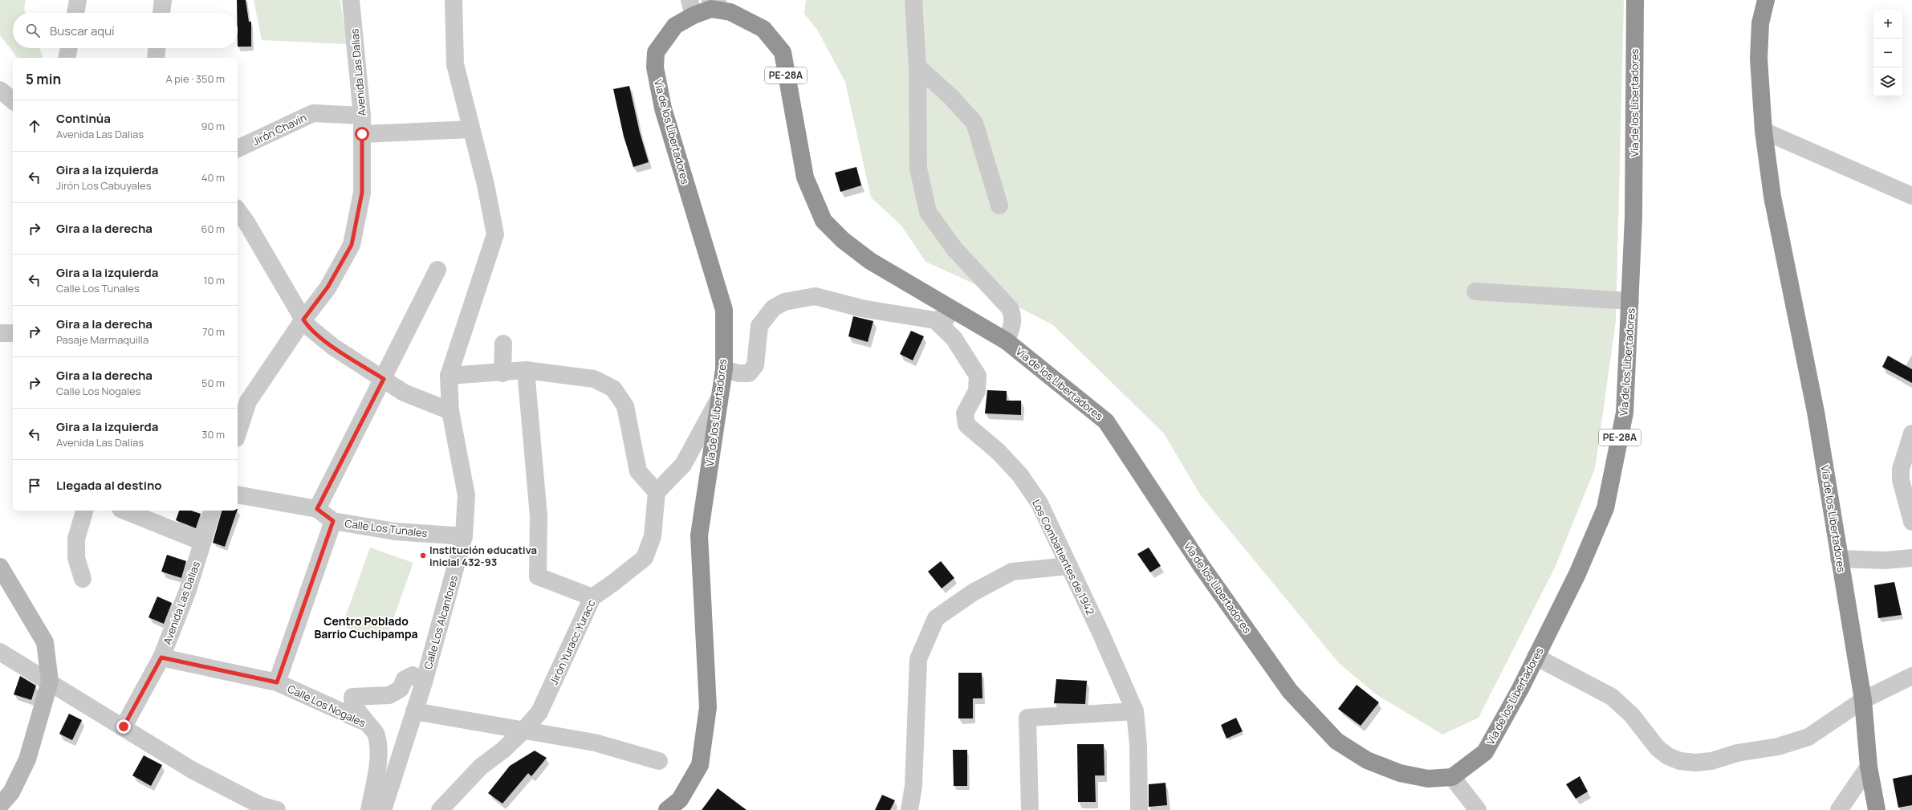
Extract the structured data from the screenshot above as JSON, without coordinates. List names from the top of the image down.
{
  "streets": {
    "highway": ["PE-28A", "Vía de los Libertadores"],
    "street": [
      "Avenida Las Dalias",
      "Jirón Chavín",
      "Calle Los Tunales",
      "Los Combatientes de 1942",
      "Calle Los Alcanfores",
      "Jirón Yuracc Yuracc",
      "Calle Los Nogales"
    ]
  },
  "crossings": [
    ["Avenida Las Dalias", "Jirón Chavín"],
    ["Avenida Las Dalias", "Calle Los Nogales"],
    ["Calle Los Tunales", "Calle Los Alcanfores"]
  ],
  "districts": ["Centro Poblado Barrio Cuchipampa"],
  "places": ["Institución educativa inicial 432-93"],
  "page": {
    "map_buttons": ["+", "−"],
    "search": "Buscar aquí",
    "heading": ["5 min", "A pie · 350 m"],
    "list": [
      ["Continúa", "Avenida Las Dalias", "90 m"],
      ["Gira a la izquierda", "Jirón Los Cabuyales", "40 m"],
      ["Gira a la derecha", "60 m"],
      ["Gira a la izquierda", "Calle Los Tunales", "10 m"],
      ["Gira a la derecha", "Pasaje Marmaquilla", "70 m"],
      ["Gira a la derecha", "Calle Los Nogales", "50 m"],
      ["Gira a la izquierda", "Avenida Las Dalias", "30 m"],
      "Llegada al destino"
    ]
  }
}
